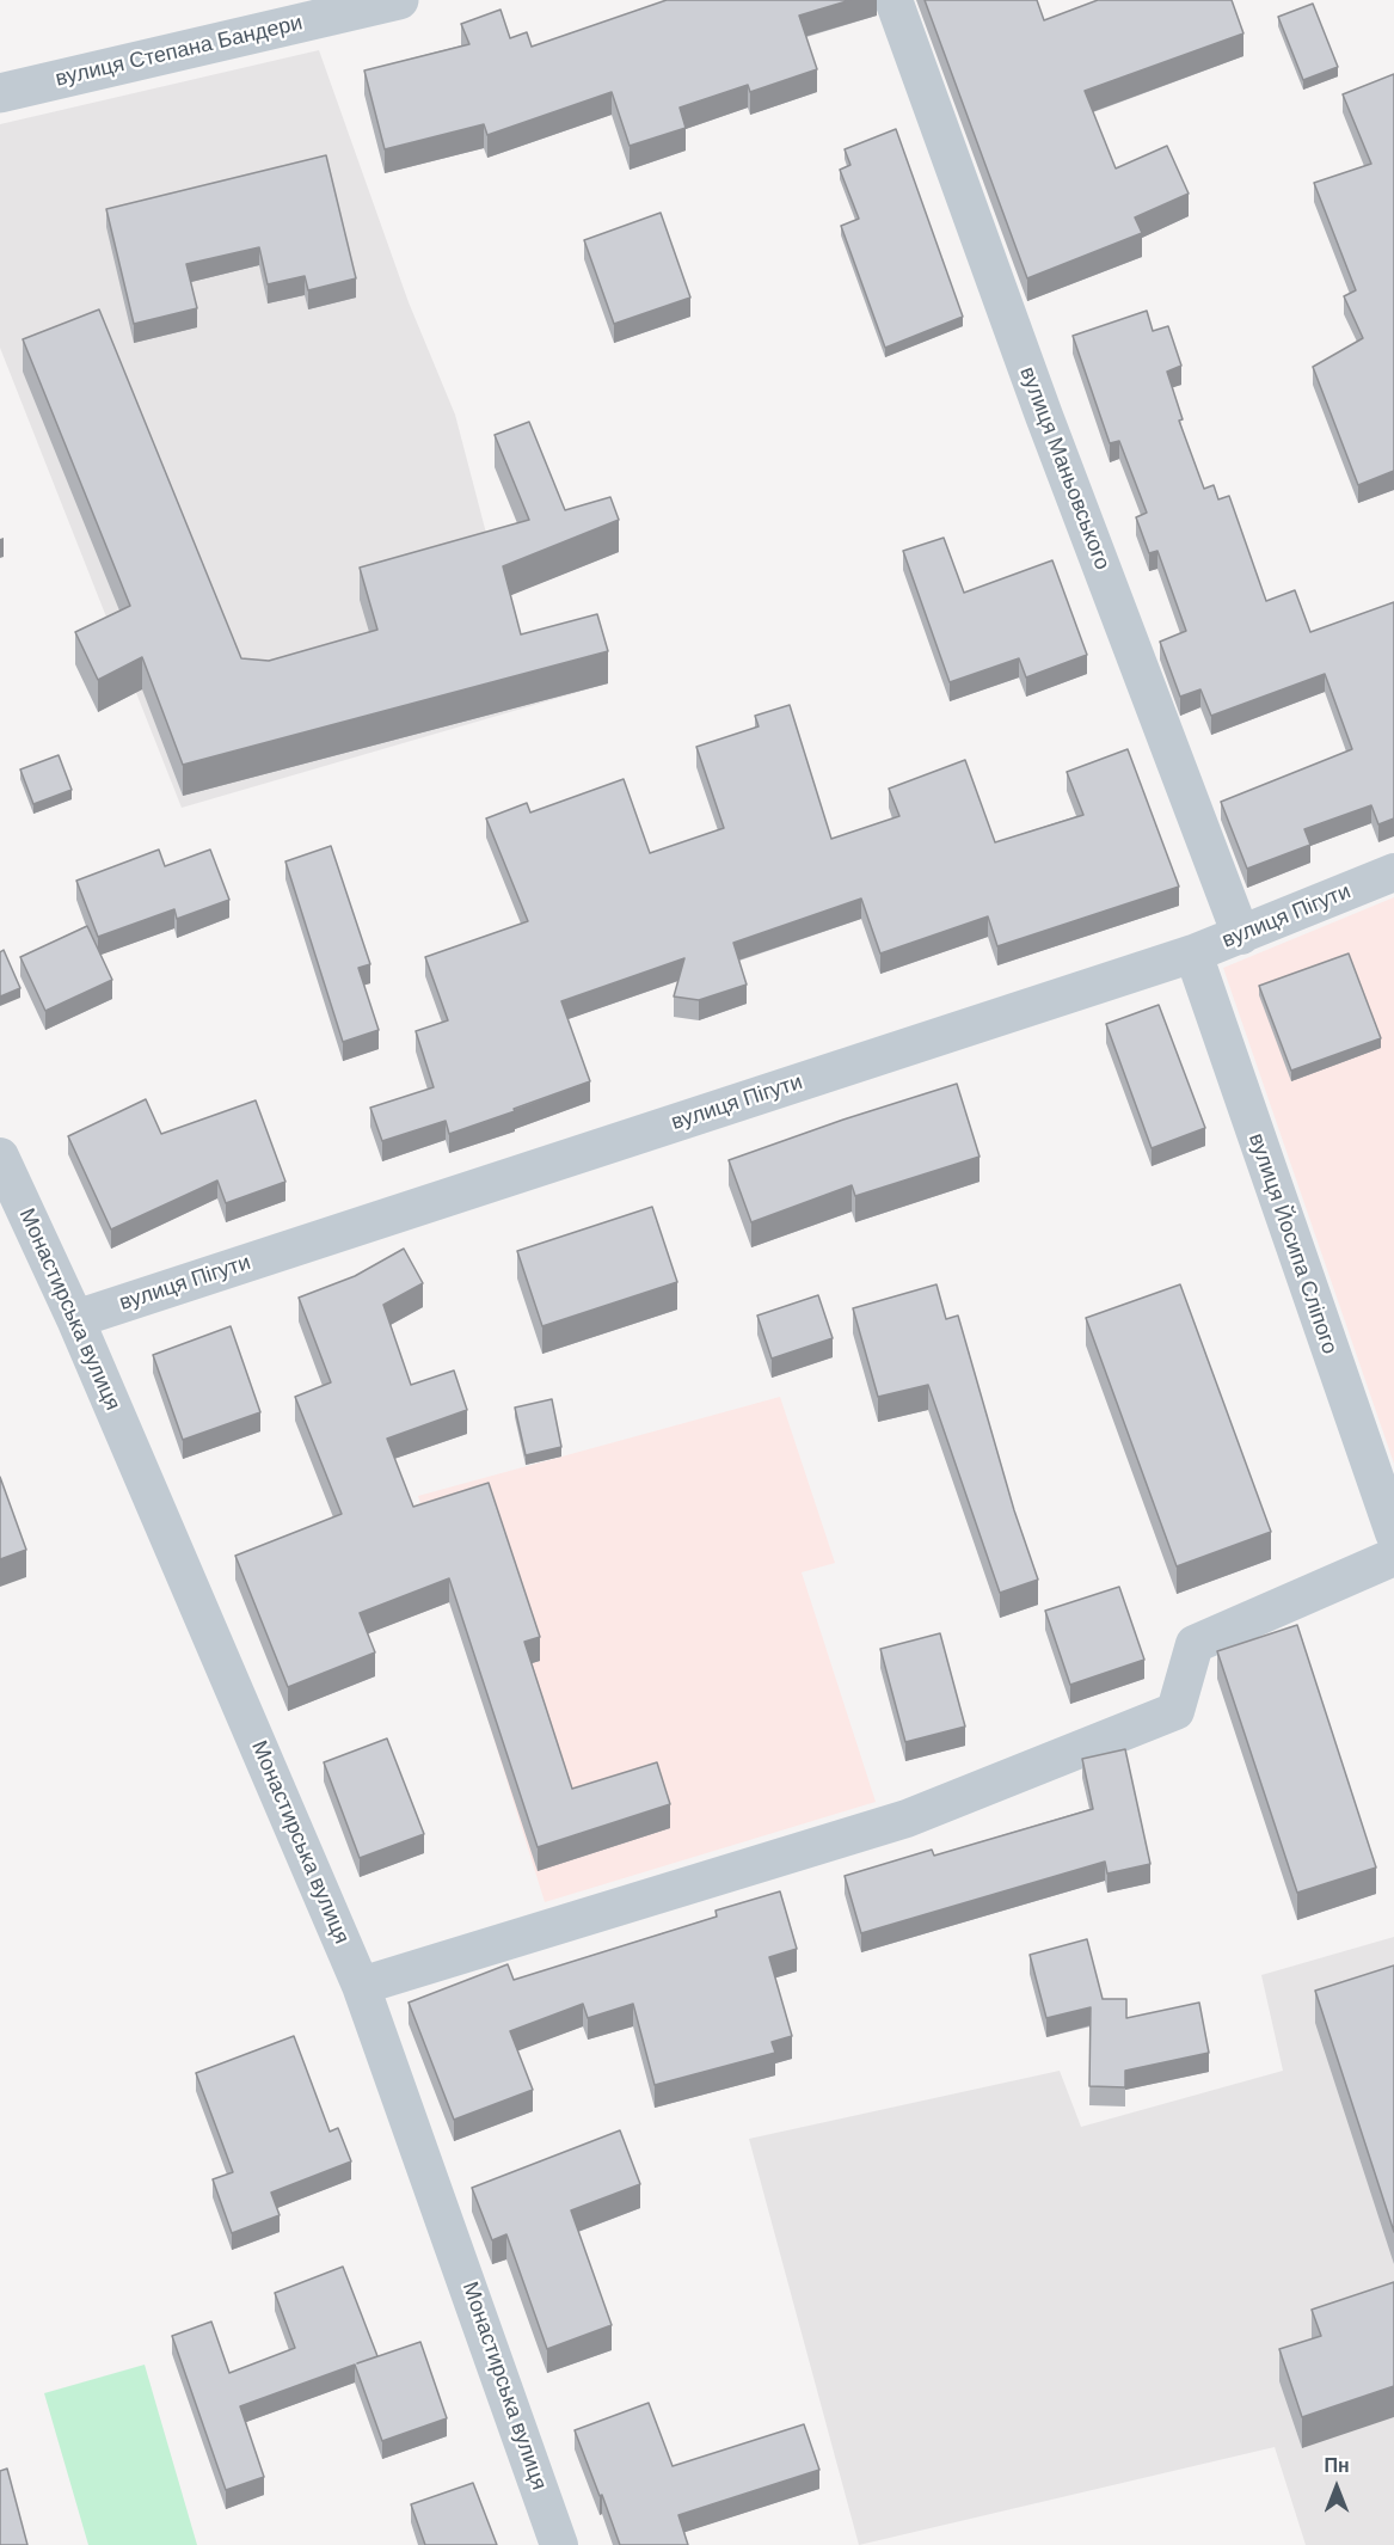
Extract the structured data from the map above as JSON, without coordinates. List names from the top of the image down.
{
  "streets": {
    "street": [
      "вулиця Степана Бандери",
      "вулиця Маньовського",
      "вулиця Пігути",
      "вулиця Йосипа Сліпого",
      "Монастирська вулиця"
    ]
  },
  "crossings": [
    ["вулиця Маньовського", "вулиця Пігути"],
    ["вулиця Пігути", "вулиця Йосипа Сліпого"],
    ["вулиця Пігути", "Монастирська вулиця"]
  ],
  "north": "top"
}
